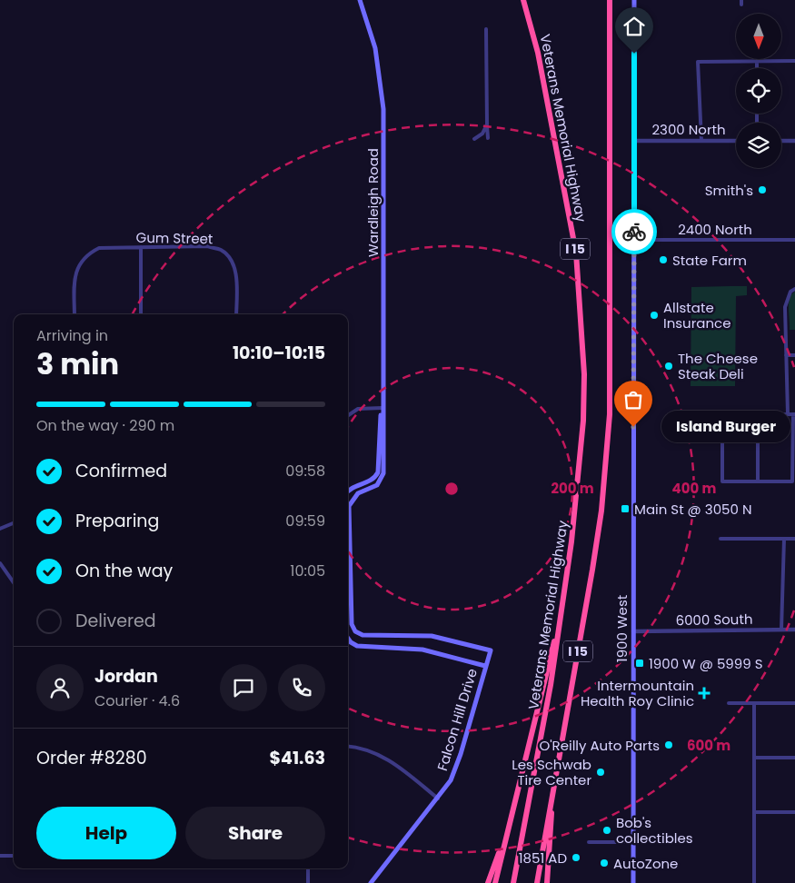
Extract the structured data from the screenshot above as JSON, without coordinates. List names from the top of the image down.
{
  "streets": {
    "highway": ["Veterans Memorial Highway", "I 15"],
    "main road": ["Wardleigh Road", "1900 West", "Falcon Hill Drive"],
    "street": [
      "2300 North",
      "2400 North",
      "Gum Street",
      "6000 South"
    ]
  },
  "crossings": [
    ["2300 North", "1900 West"],
    ["Wardleigh Road", "Falcon Hill Drive"],
    ["2400 North", "1900 West"],
    ["6000 South", "1900 West"]
  ],
  "places": {
    "other": [
      "Smith's",
      "State Farm",
      "Allstate Insurance",
      "The Cheese Steak Deli",
      "Island Burger",
      "O'Reilly Auto Parts",
      "Les Schwab Tire Center",
      "Bob's collectibles",
      "1851 AD",
      "AutoZone"
    ],
    "transit": ["Main St @ 3050 N", "1900 W @ 5999 S"],
    "health": ["Intermountain Health Roy Clinic"]
  },
  "north": "bottom",
  "page": {
    "heading": ["3 min", "Arriving in", "10:10–10:15"],
    "panel": [
      "Jordan",
      "Courier · 4.6",
      "Order #8280",
      "$41.63"
    ],
    "bar": "On the way · 290 m",
    "bubble": "Island Burger",
    "list": [
      ["Confirmed", "09:58"],
      ["Preparing", "09:59"],
      ["On the way", "10:05"],
      "Delivered"
    ],
    "buttons": ["Help", "Share"]
  },
  "rings": ["200 m", "400 m", "600 m"]
}
